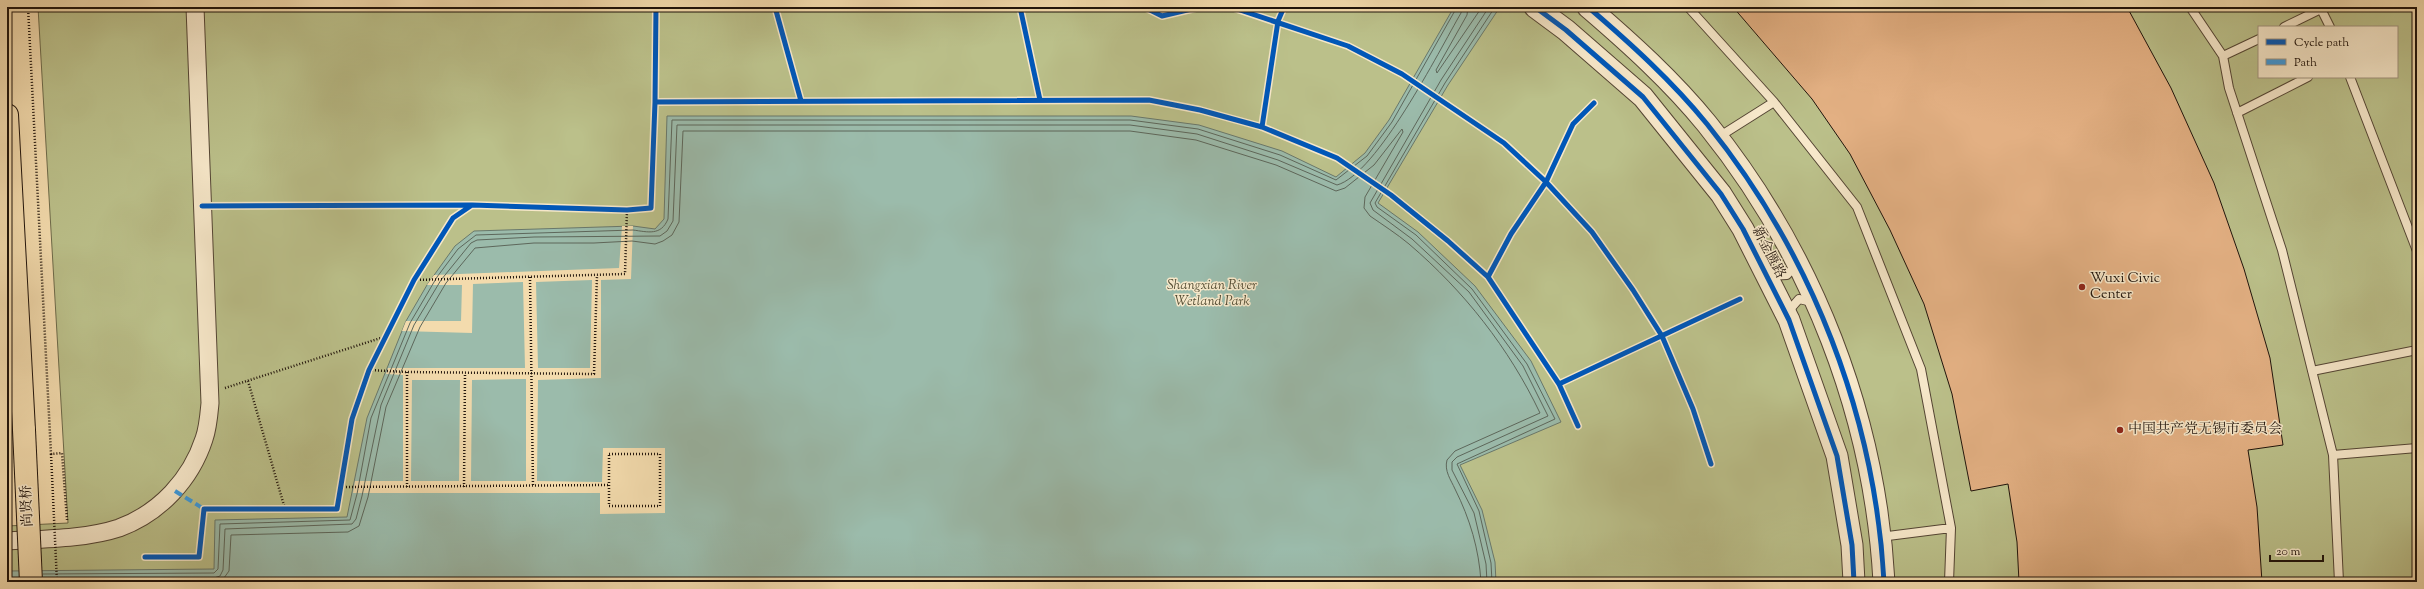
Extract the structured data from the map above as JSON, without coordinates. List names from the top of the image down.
{
  "streets": {
    "main road": ["尚贤桥"],
    "street": ["新金匮路"]
  },
  "parks": ["Shangxian River Wetland Park"],
  "places": ["Wuxi Civic Center", "中国共产党无锡市委员会"],
  "legend": ["Cycle path", "Path"],
  "scale_bar": "20 m"
}
